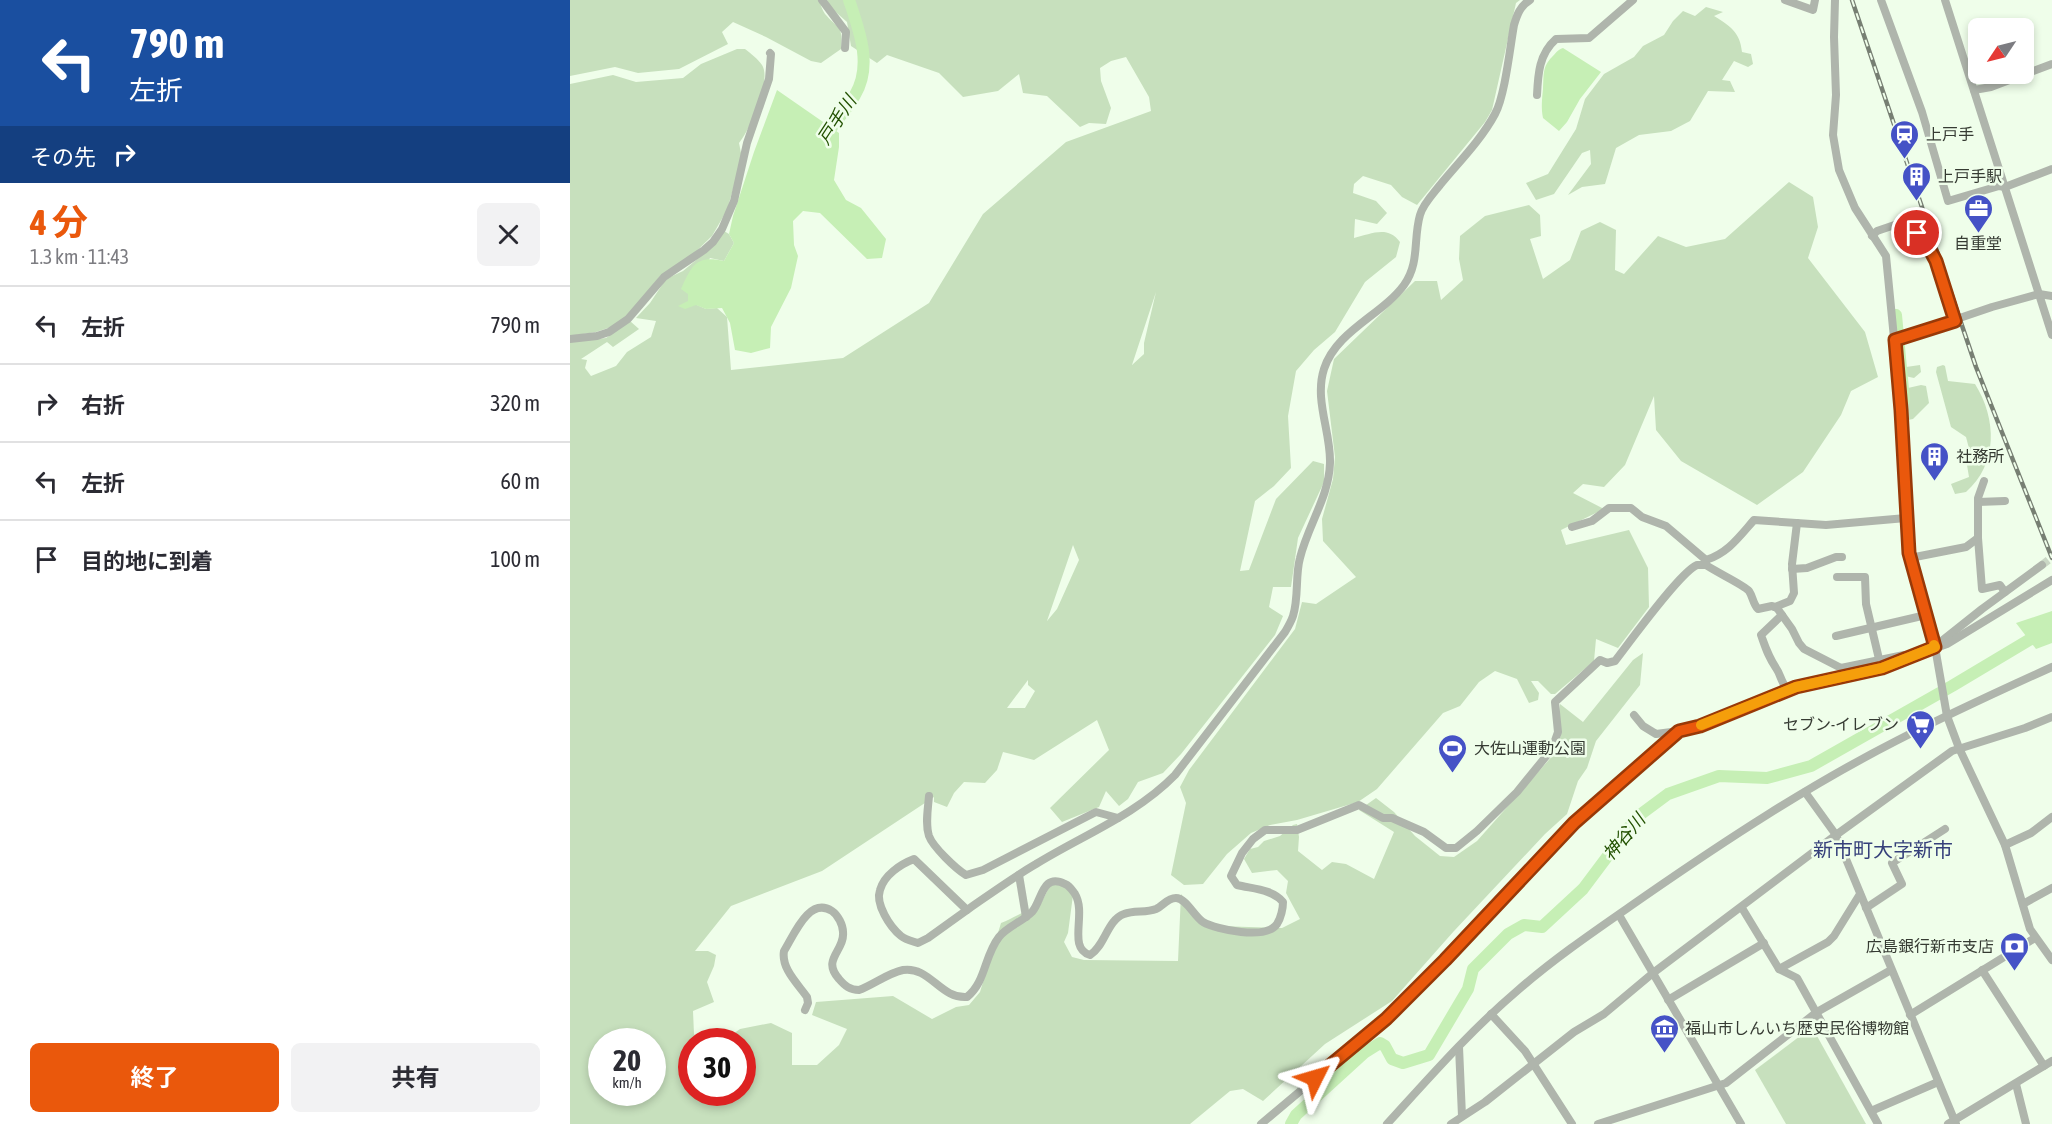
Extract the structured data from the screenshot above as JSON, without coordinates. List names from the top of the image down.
{
  "districts": ["新市町大字新市"],
  "water": ["戸手川", "神谷川"],
  "places": {
    "station": ["上戸手"],
    "building": ["上戸手駅", "社務所"],
    "office": ["自重堂"],
    "supermarket": ["セブン-イレブン"],
    "sports": ["大佐山運動公園"],
    "bank": ["広島銀行新市支店"],
    "museum": ["福山市しんいち歴史民俗博物館"]
  },
  "north": "bottom left",
  "page": {
    "turn": ["790 m", "左折"],
    "then": "その先",
    "heading": ["4 分", "1.3 km · 11:43"],
    "list": [
      {
        "name": "左折",
        "value": "790 m"
      },
      {
        "name": "右折",
        "value": "320 m"
      },
      {
        "name": "左折",
        "value": "60 m"
      },
      {
        "name": "目的地に到着",
        "value": "100 m"
      }
    ],
    "speed": "20 km/h",
    "limit": "30",
    "buttons": ["終了", "共有"]
  }
}
